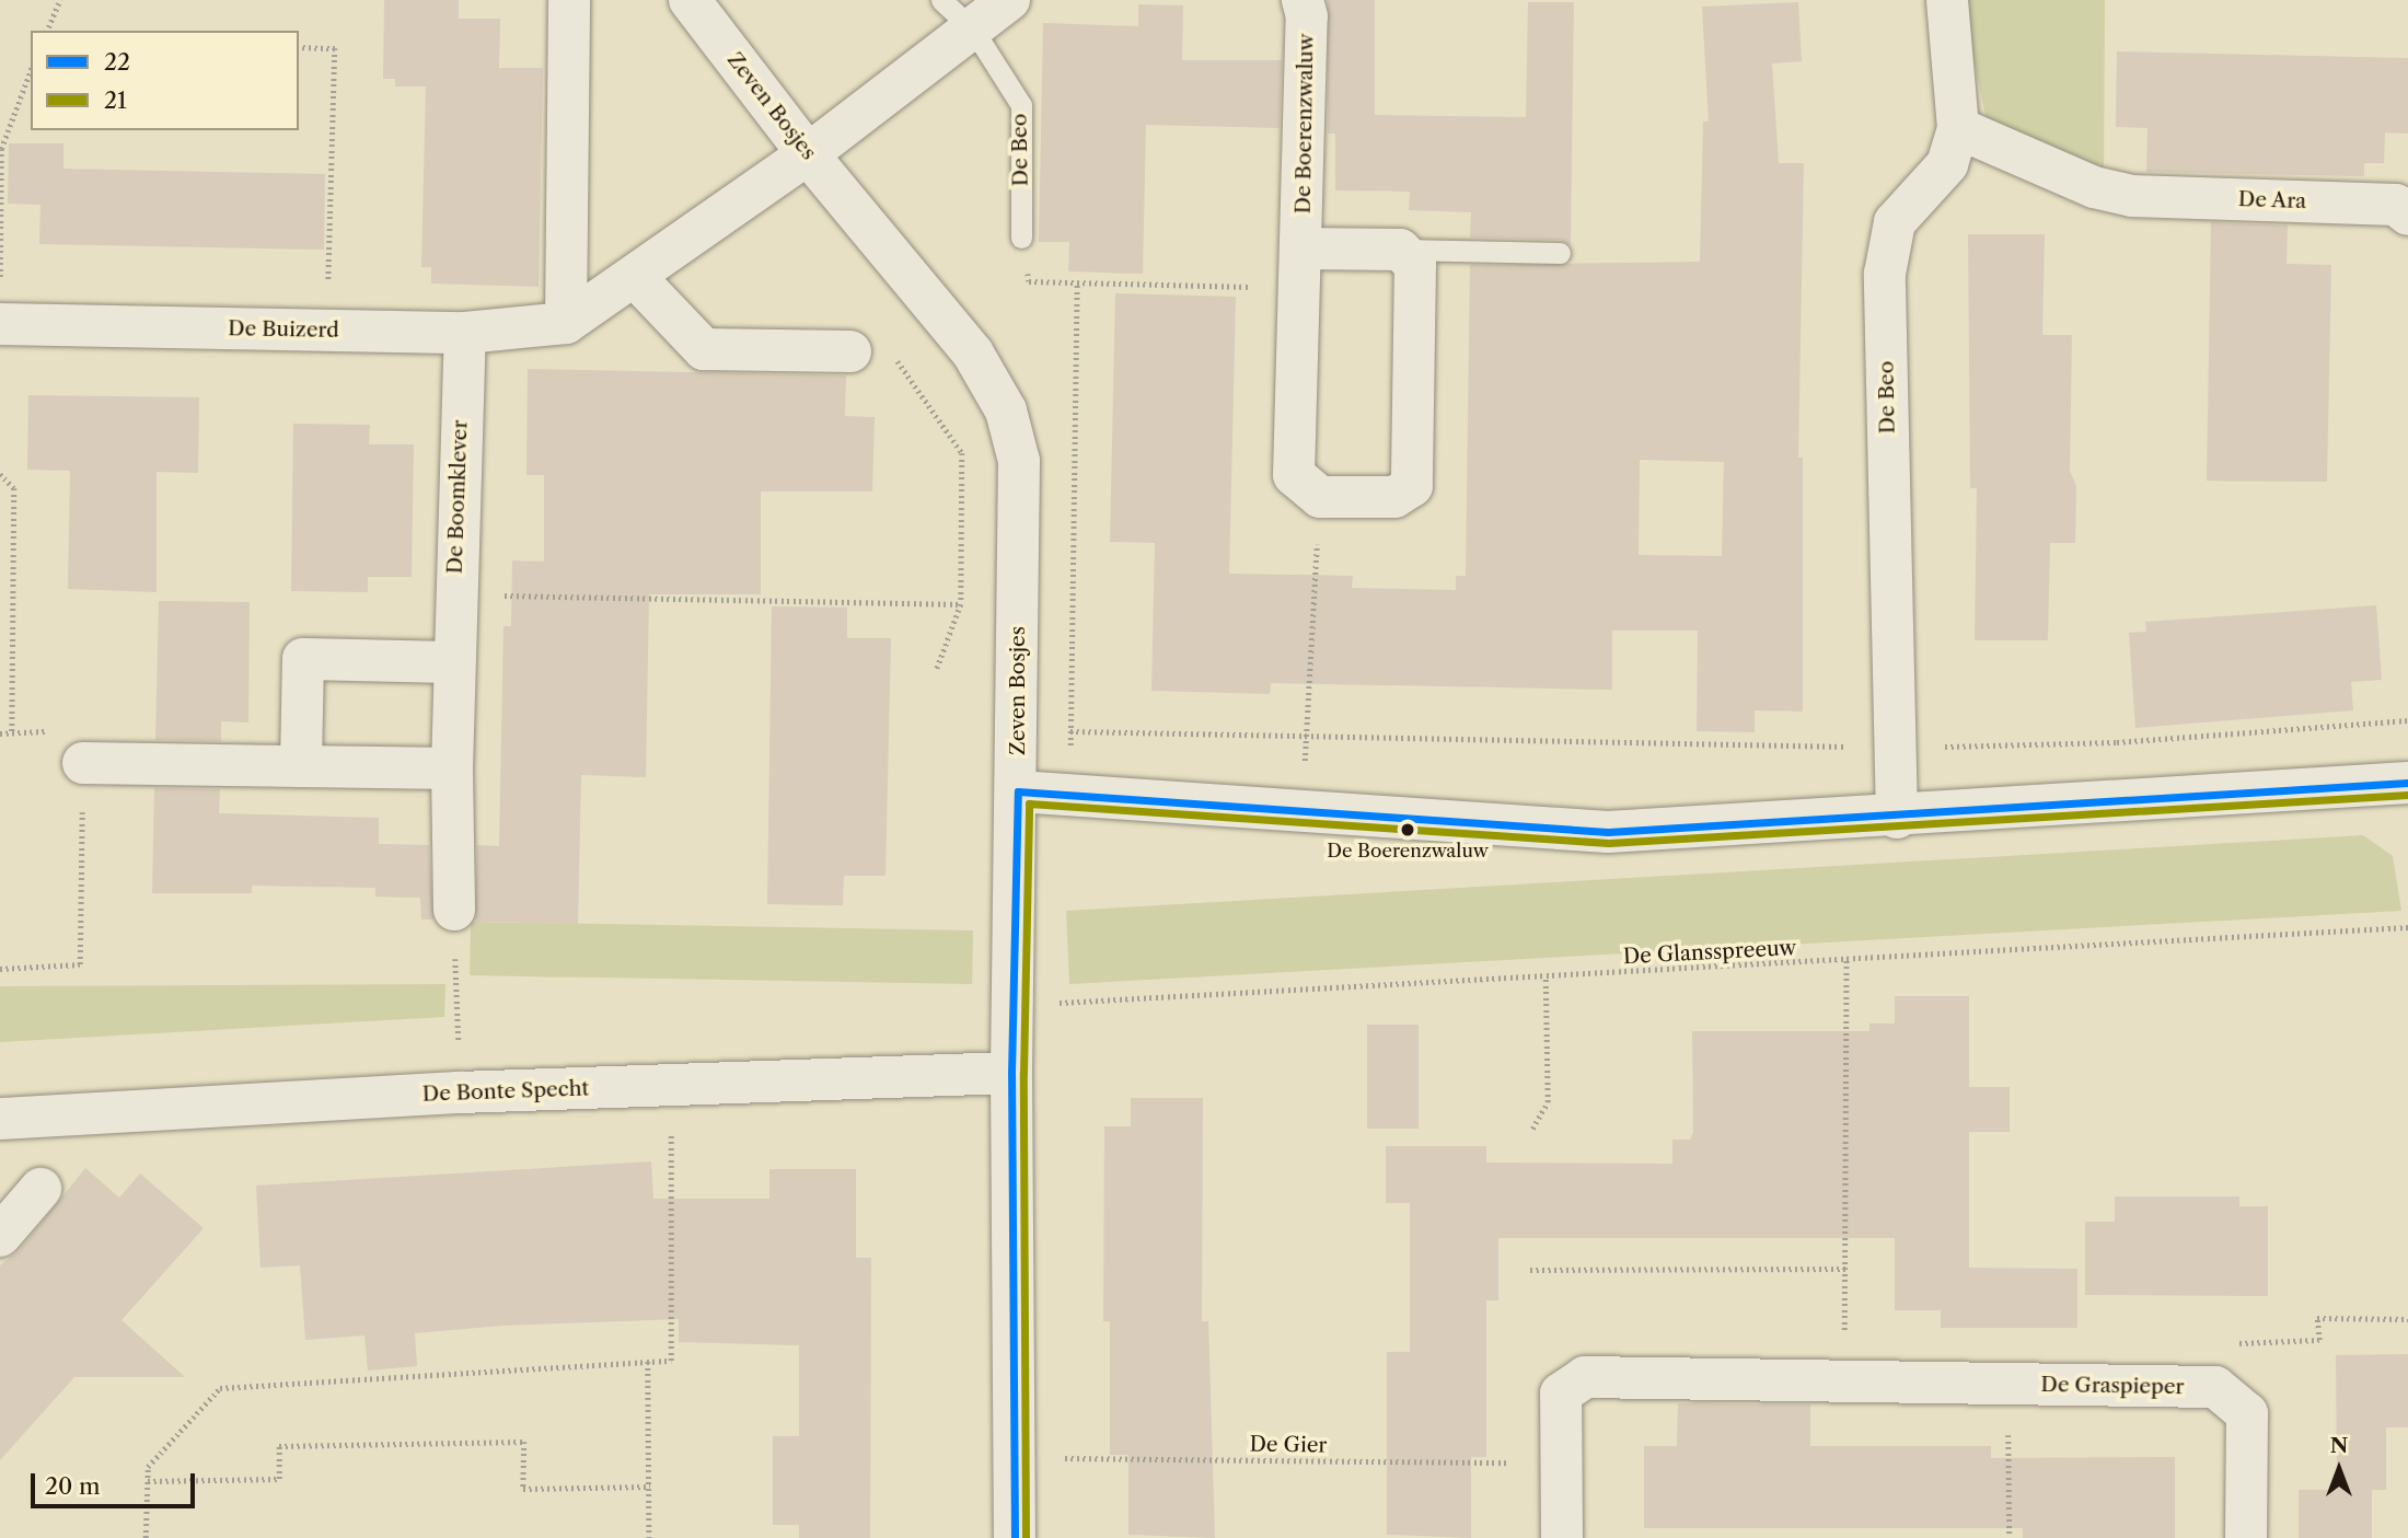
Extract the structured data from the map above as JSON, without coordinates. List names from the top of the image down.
{
  "streets": {
    "street": [
      "Zeven Bosjes",
      "De Boerenzwaluw",
      "De Beo",
      "De Ara",
      "De Buizerd",
      "De Boomklever",
      "De Bonte Specht",
      "De Graspieper"
    ],
    "path": ["De Glansspreeuw", "De Gier"]
  },
  "crossings": [
    ["Zeven Bosjes", "De Buizerd"],
    ["Zeven Bosjes", "De Glansspreeuw"],
    ["Zeven Bosjes", "De Bonte Specht"],
    ["Zeven Bosjes", "De Gier"],
    ["De Beo", "De Ara"],
    ["De Buizerd", "De Boomklever"],
    ["De Graspieper", "De Gier"]
  ],
  "places": ["De Boerenzwaluw"],
  "lines": ["transit line 22", "transit line 21"],
  "legend": ["22", "21"],
  "scale_bar": "20 m",
  "north": "top"
}
